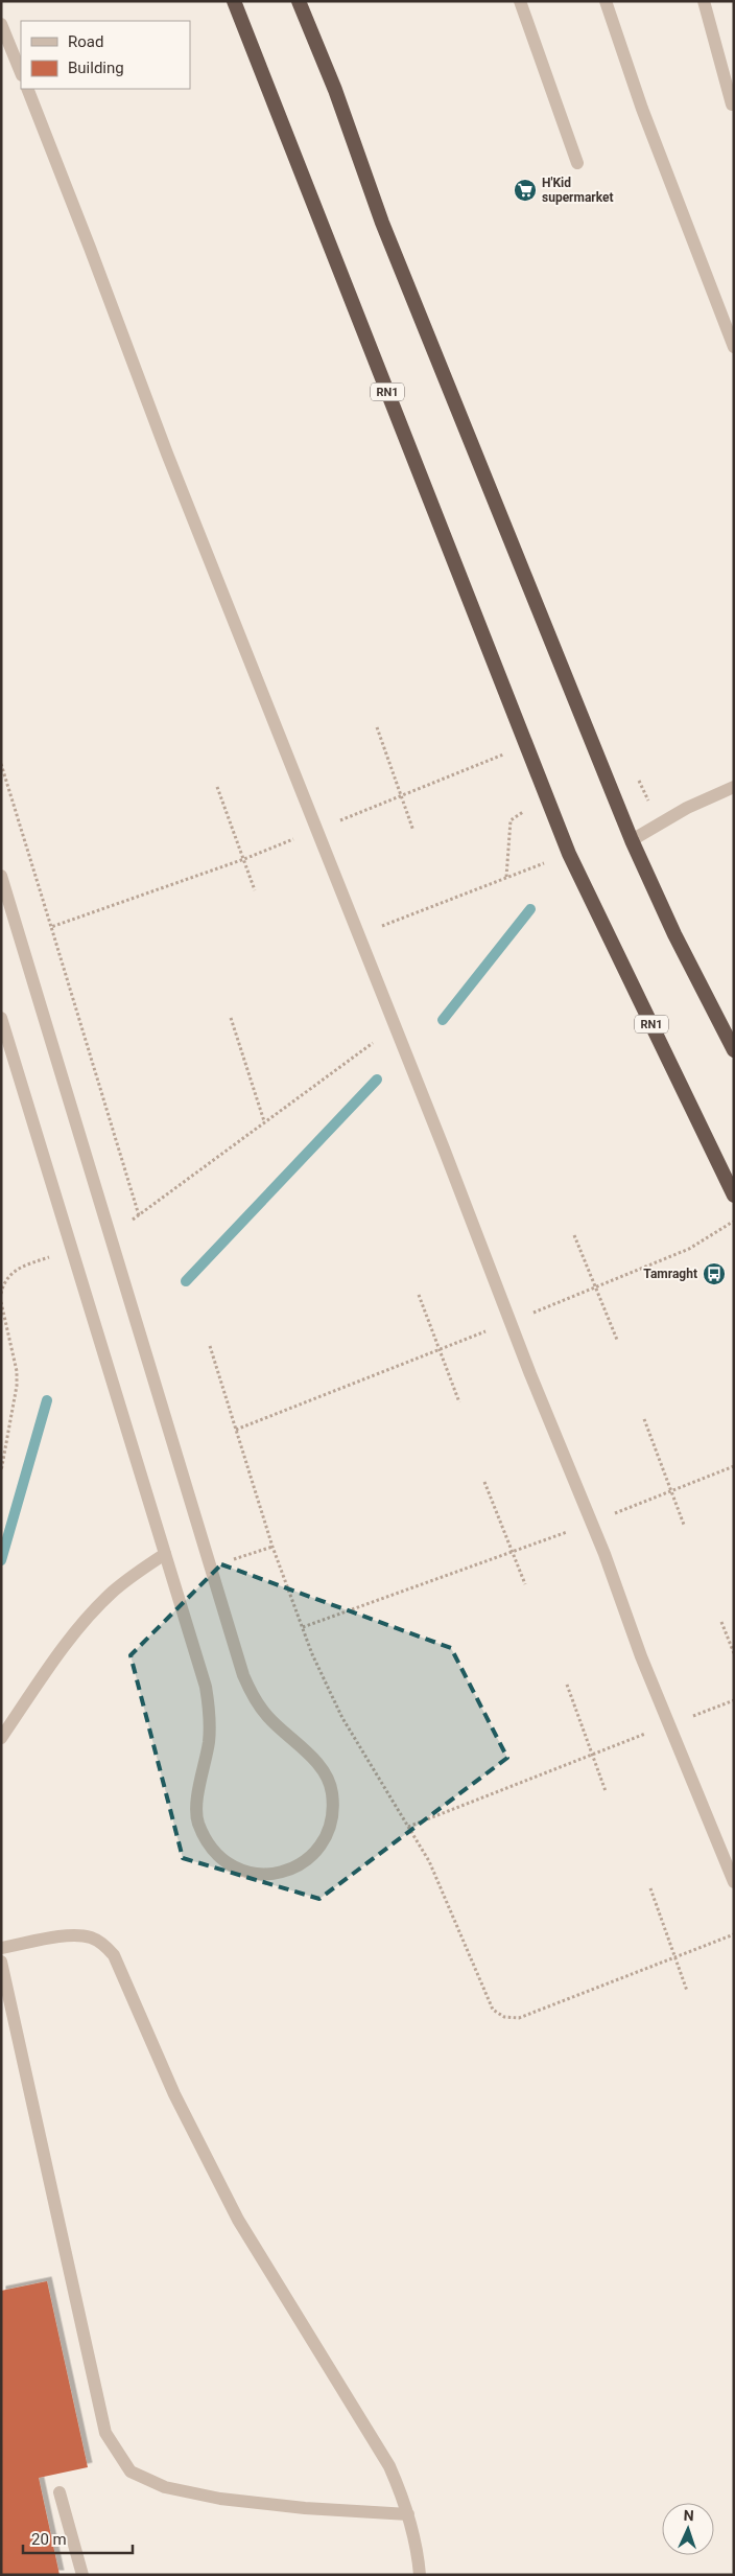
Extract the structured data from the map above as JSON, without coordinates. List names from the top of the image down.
{
  "streets": {
    "highway": ["RN1"]
  },
  "places": {
    "supermarket": ["H'Kid supermarket"],
    "bus stop": ["Tamraght"]
  },
  "legend": ["Road", "Building"],
  "scale_bar": "20 m",
  "north": "top"
}
